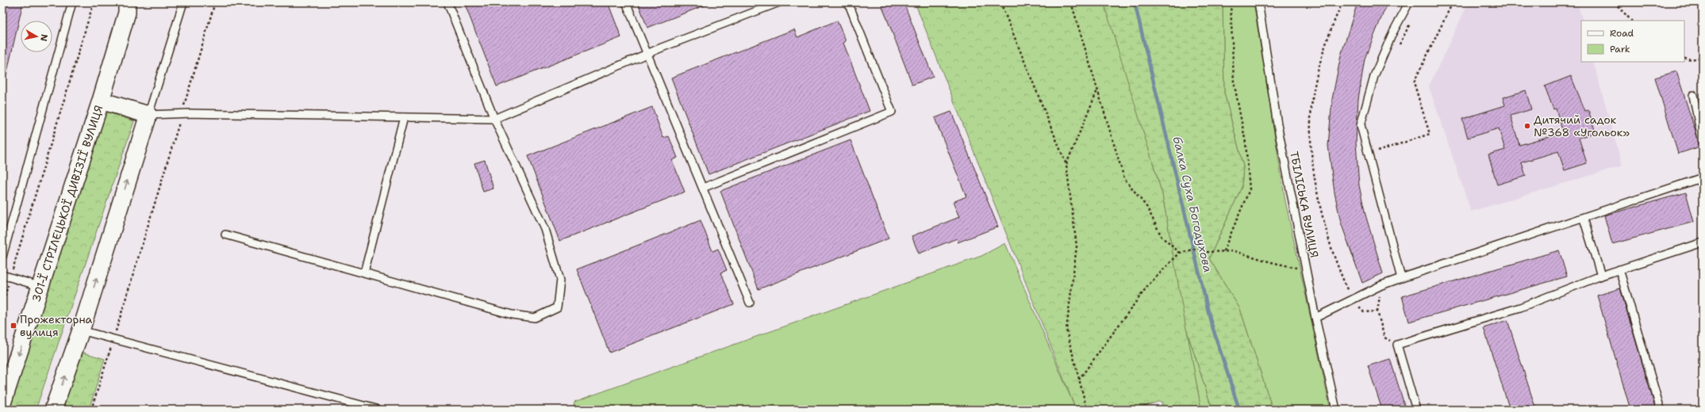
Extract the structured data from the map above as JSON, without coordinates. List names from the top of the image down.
{
  "streets": {
    "street": ["301-Ї СТРІЛЕЦЬКОЇ ДИВІЗІЇ ВУЛИЦЯ"],
    "lane": ["ТБІЛІСЬКА ВУЛИЦЯ"]
  },
  "water": ["балка Суха Богодухова"],
  "places": {
    "other": ["Дитячий садок №368 «Угольок»"],
    "transit": ["Прожекторна вулиця"]
  },
  "legend": ["Road", "Park"],
  "north": "right"
}
